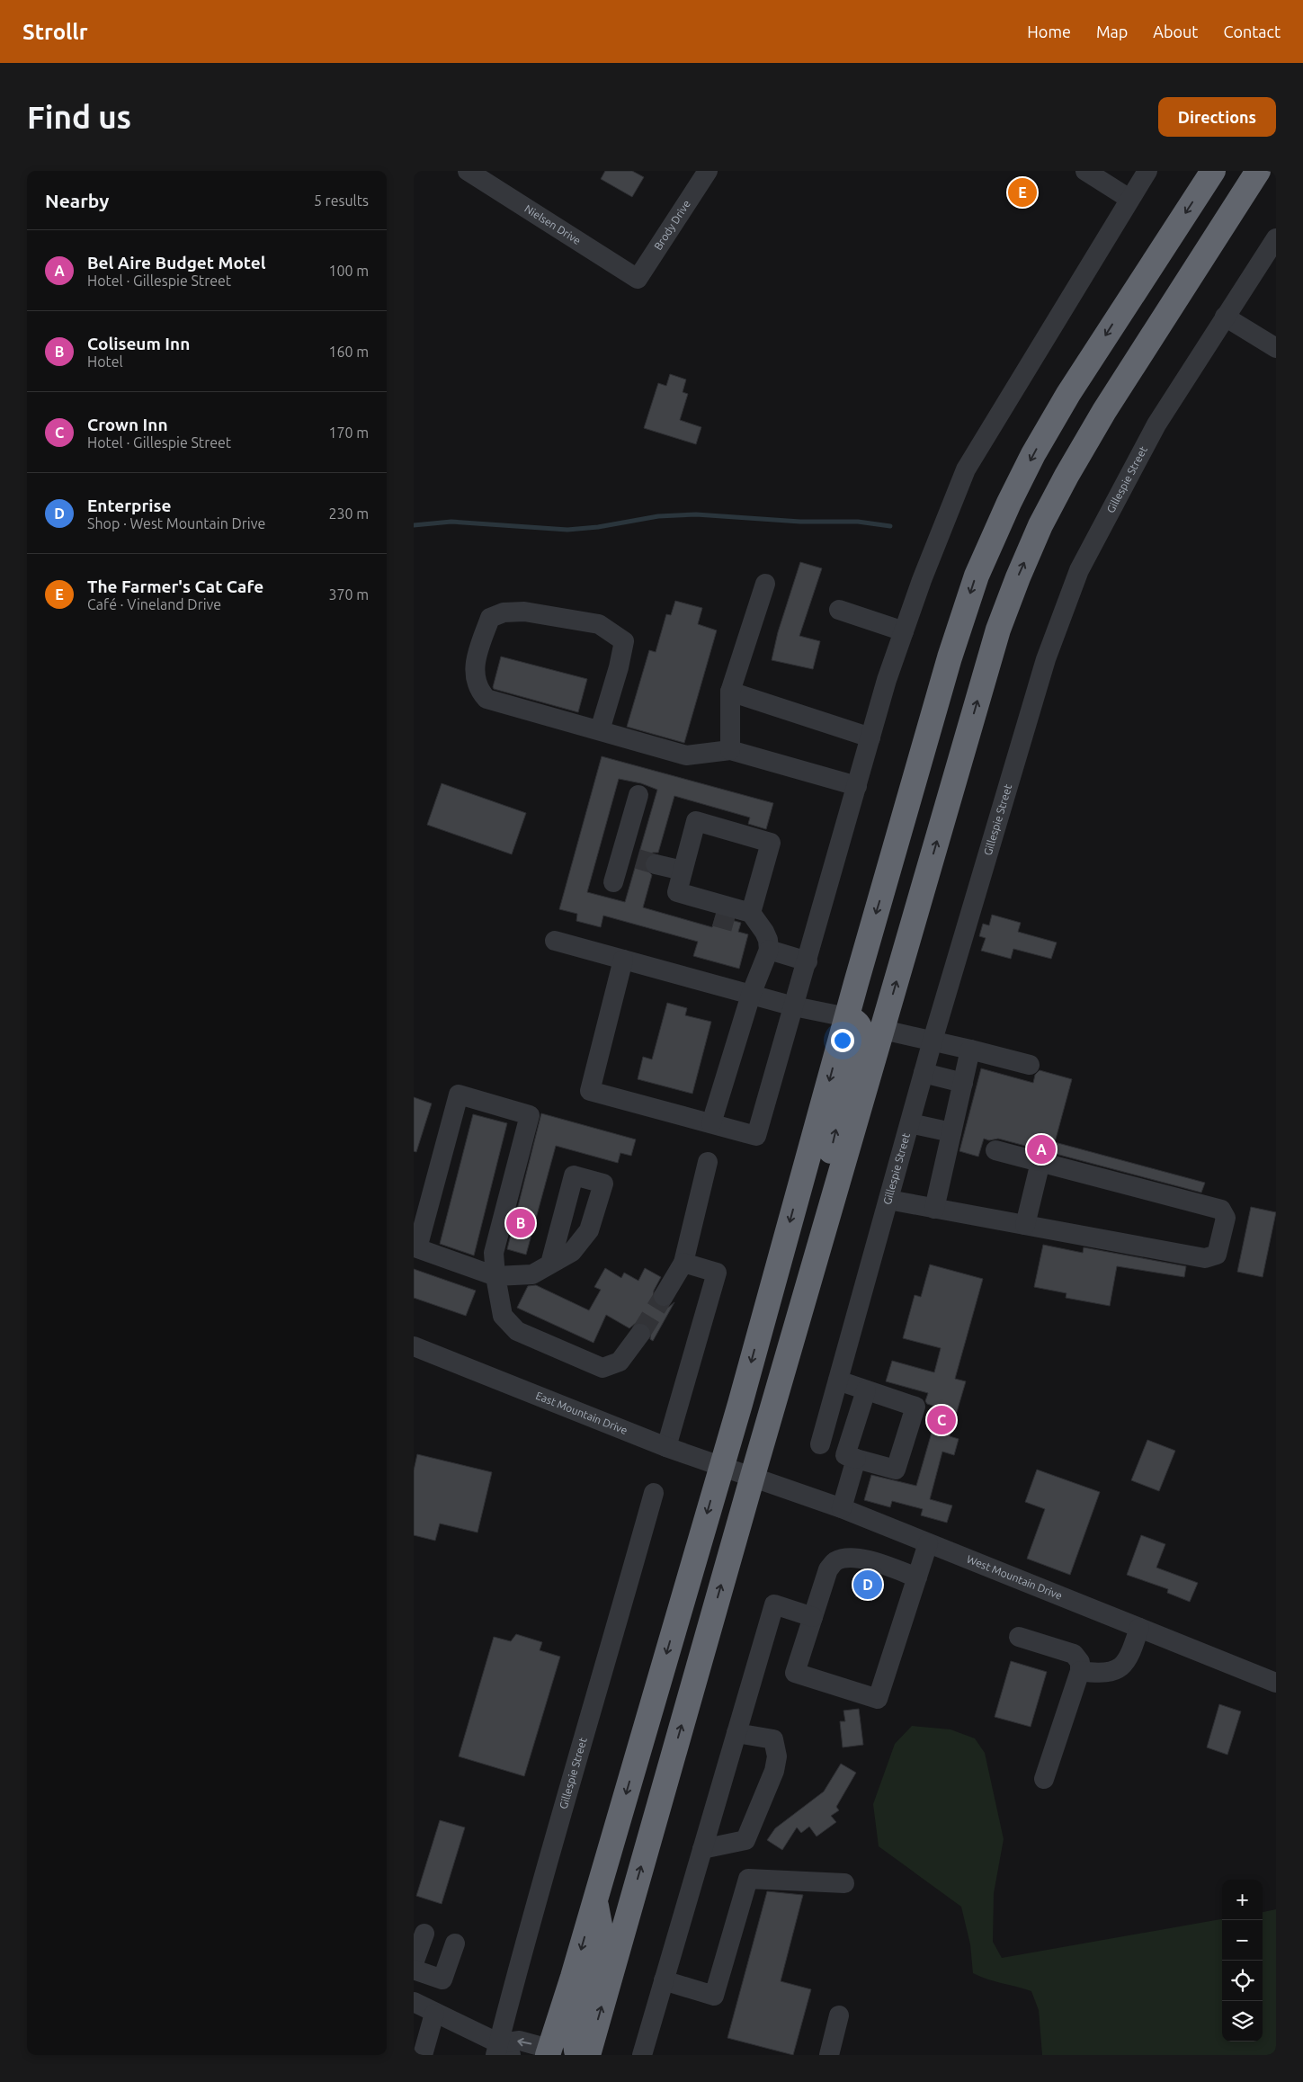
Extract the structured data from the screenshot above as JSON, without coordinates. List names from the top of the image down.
{
  "streets": {
    "street": [
      "Nielsen Drive",
      "Brody Drive",
      "Gillespie Street",
      "East Mountain Drive",
      "West Mountain Drive"
    ]
  },
  "crossings": [
    ["Nielsen Drive", "Brody Drive"],
    ["East Mountain Drive", "West Mountain Drive"]
  ],
  "page": {
    "header": "Strollr",
    "nav": [
      "Home",
      "Map",
      "About",
      "Contact"
    ],
    "buttons": "Directions",
    "title": "Find us",
    "heading": ["Nearby", "5 results"],
    "pins": [
      "E",
      "A",
      "B",
      "C",
      "D"
    ],
    "list": [
      {
        "mark": "A",
        "name": "Bel Aire Budget Motel",
        "note": "Hotel · Gillespie Street",
        "value": "100 m"
      },
      {
        "mark": "B",
        "name": "Coliseum Inn",
        "note": "Hotel",
        "value": "160 m"
      },
      {
        "mark": "C",
        "name": "Crown Inn",
        "note": "Hotel · Gillespie Street",
        "value": "170 m"
      },
      {
        "mark": "D",
        "name": "Enterprise",
        "note": "Shop · West Mountain Drive",
        "value": "230 m"
      },
      {
        "mark": "E",
        "name": "The Farmer's Cat Cafe",
        "note": "Café · Vineland Drive",
        "value": "370 m"
      }
    ],
    "map_buttons": ["+", "−"]
  }
}
